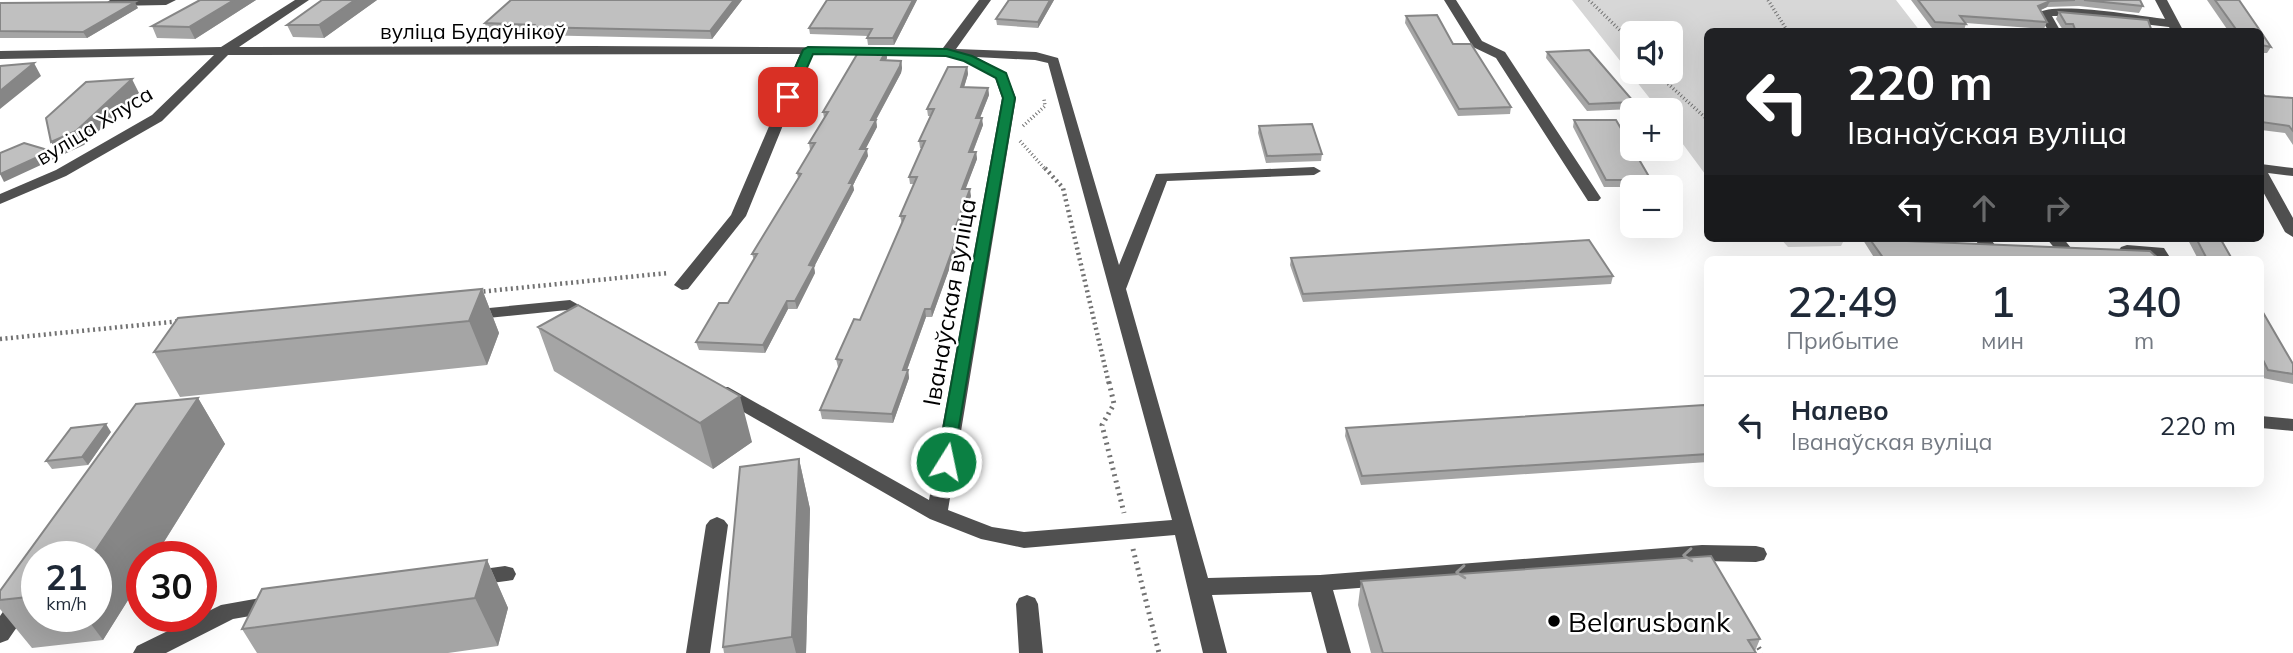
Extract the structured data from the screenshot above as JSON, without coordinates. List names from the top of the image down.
{
  "streets": {
    "street": ["вуліца Будаўнікоў", "вуліца Хлуса", "Іванаўская вуліца"]
  },
  "crossings": [
    ["вуліца Будаўнікоў", "вуліца Хлуса"],
    ["вуліца Будаўнікоў", "Іванаўская вуліца"]
  ],
  "places": ["Belarusbank"],
  "page": {
    "map_buttons": ["+", "−"],
    "turn": ["220 m", "Іванаўская вуліца"],
    "eta": [
      "22:49",
      "Прибытие",
      "1",
      "мин",
      "340",
      "m"
    ],
    "list": [
      {
        "name": "Налево",
        "note": "Іванаўская вуліца",
        "value": "220 m"
      }
    ],
    "speed": "21 km/h",
    "limit": "30"
  }
}
